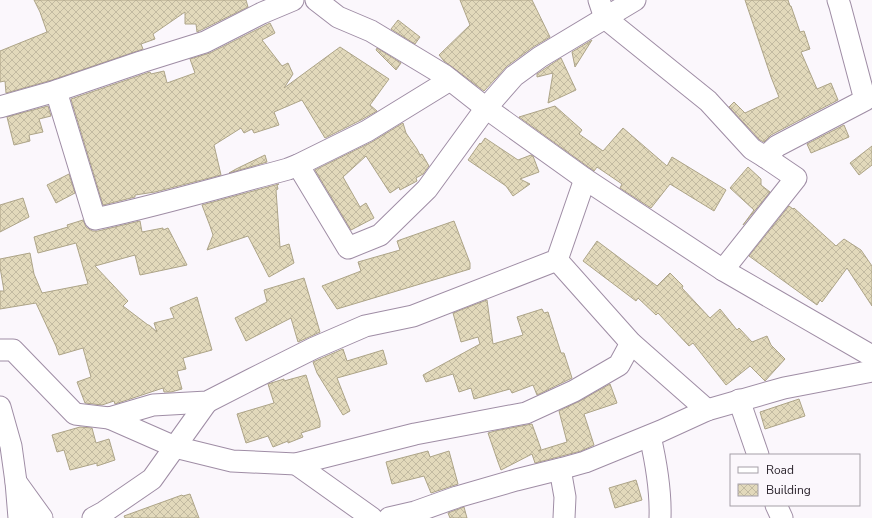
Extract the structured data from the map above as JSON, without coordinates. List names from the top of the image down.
{
  "legend": ["Road", "Building"]
}
